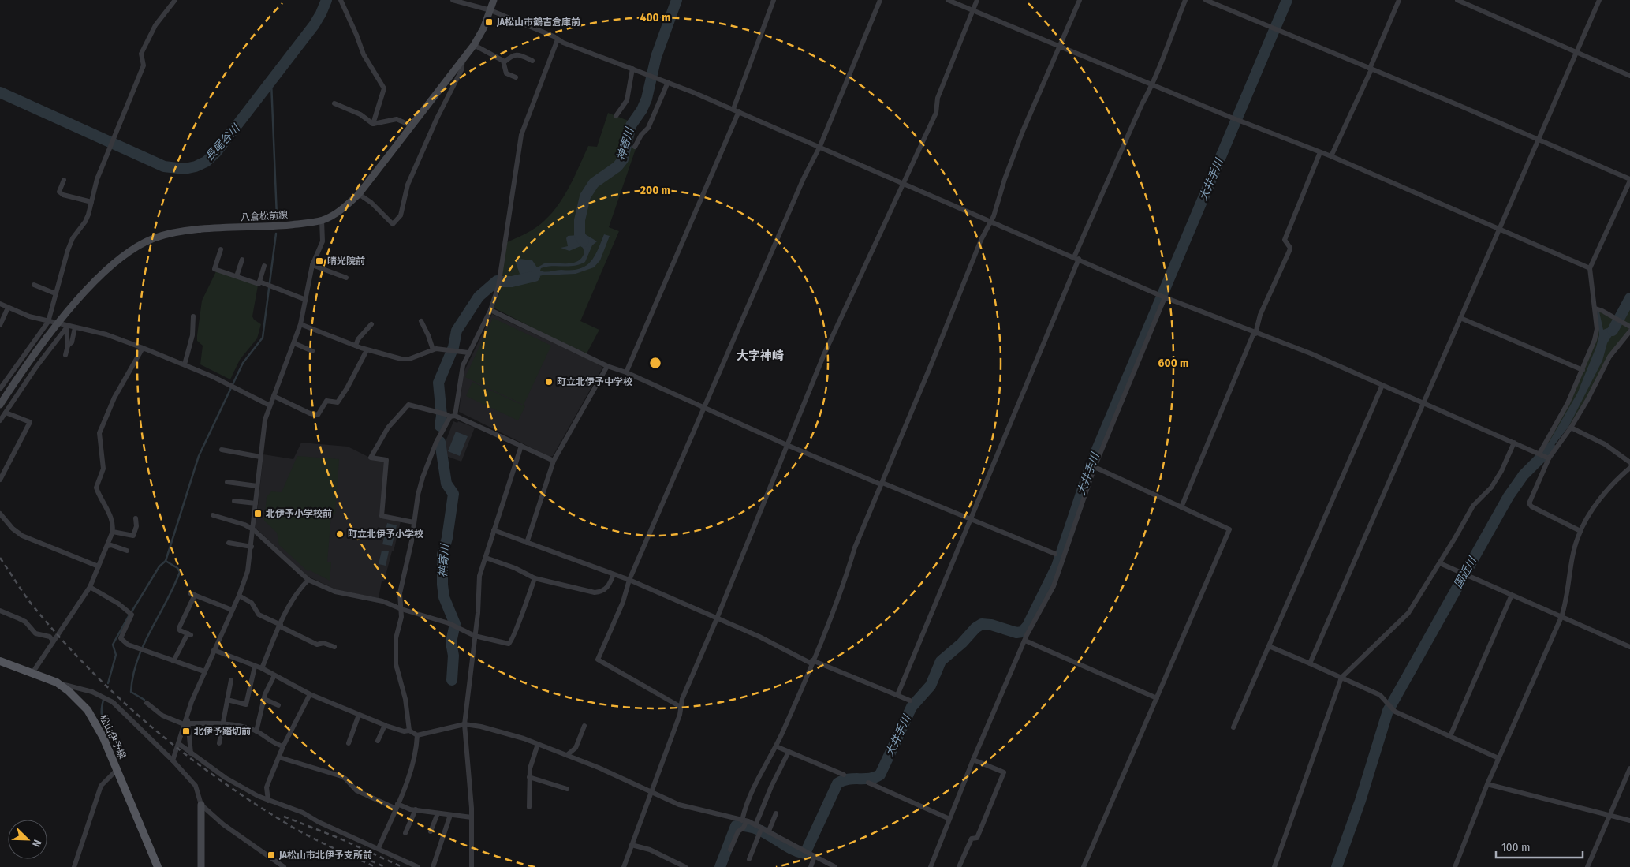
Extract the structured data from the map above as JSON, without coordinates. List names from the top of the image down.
{
  "streets": {
    "main road": ["八倉松前線", "松山伊予線"]
  },
  "districts": ["大字神崎"],
  "water": [
    "長尾谷川",
    "神寄川",
    "大井手川",
    "国近川"
  ],
  "places": {
    "transit": [
      "JA松山市鶴吉倉庫前",
      "晴光院前",
      "北伊予小学校前",
      "北伊予踏切前",
      "JA松山市北伊予支所前"
    ],
    "other": ["町立北伊予中学校", "町立北伊予小学校"]
  },
  "scale_bar": "100 m",
  "north": "bottom right",
  "rings": ["400 m", "200 m", "600 m"]
}
